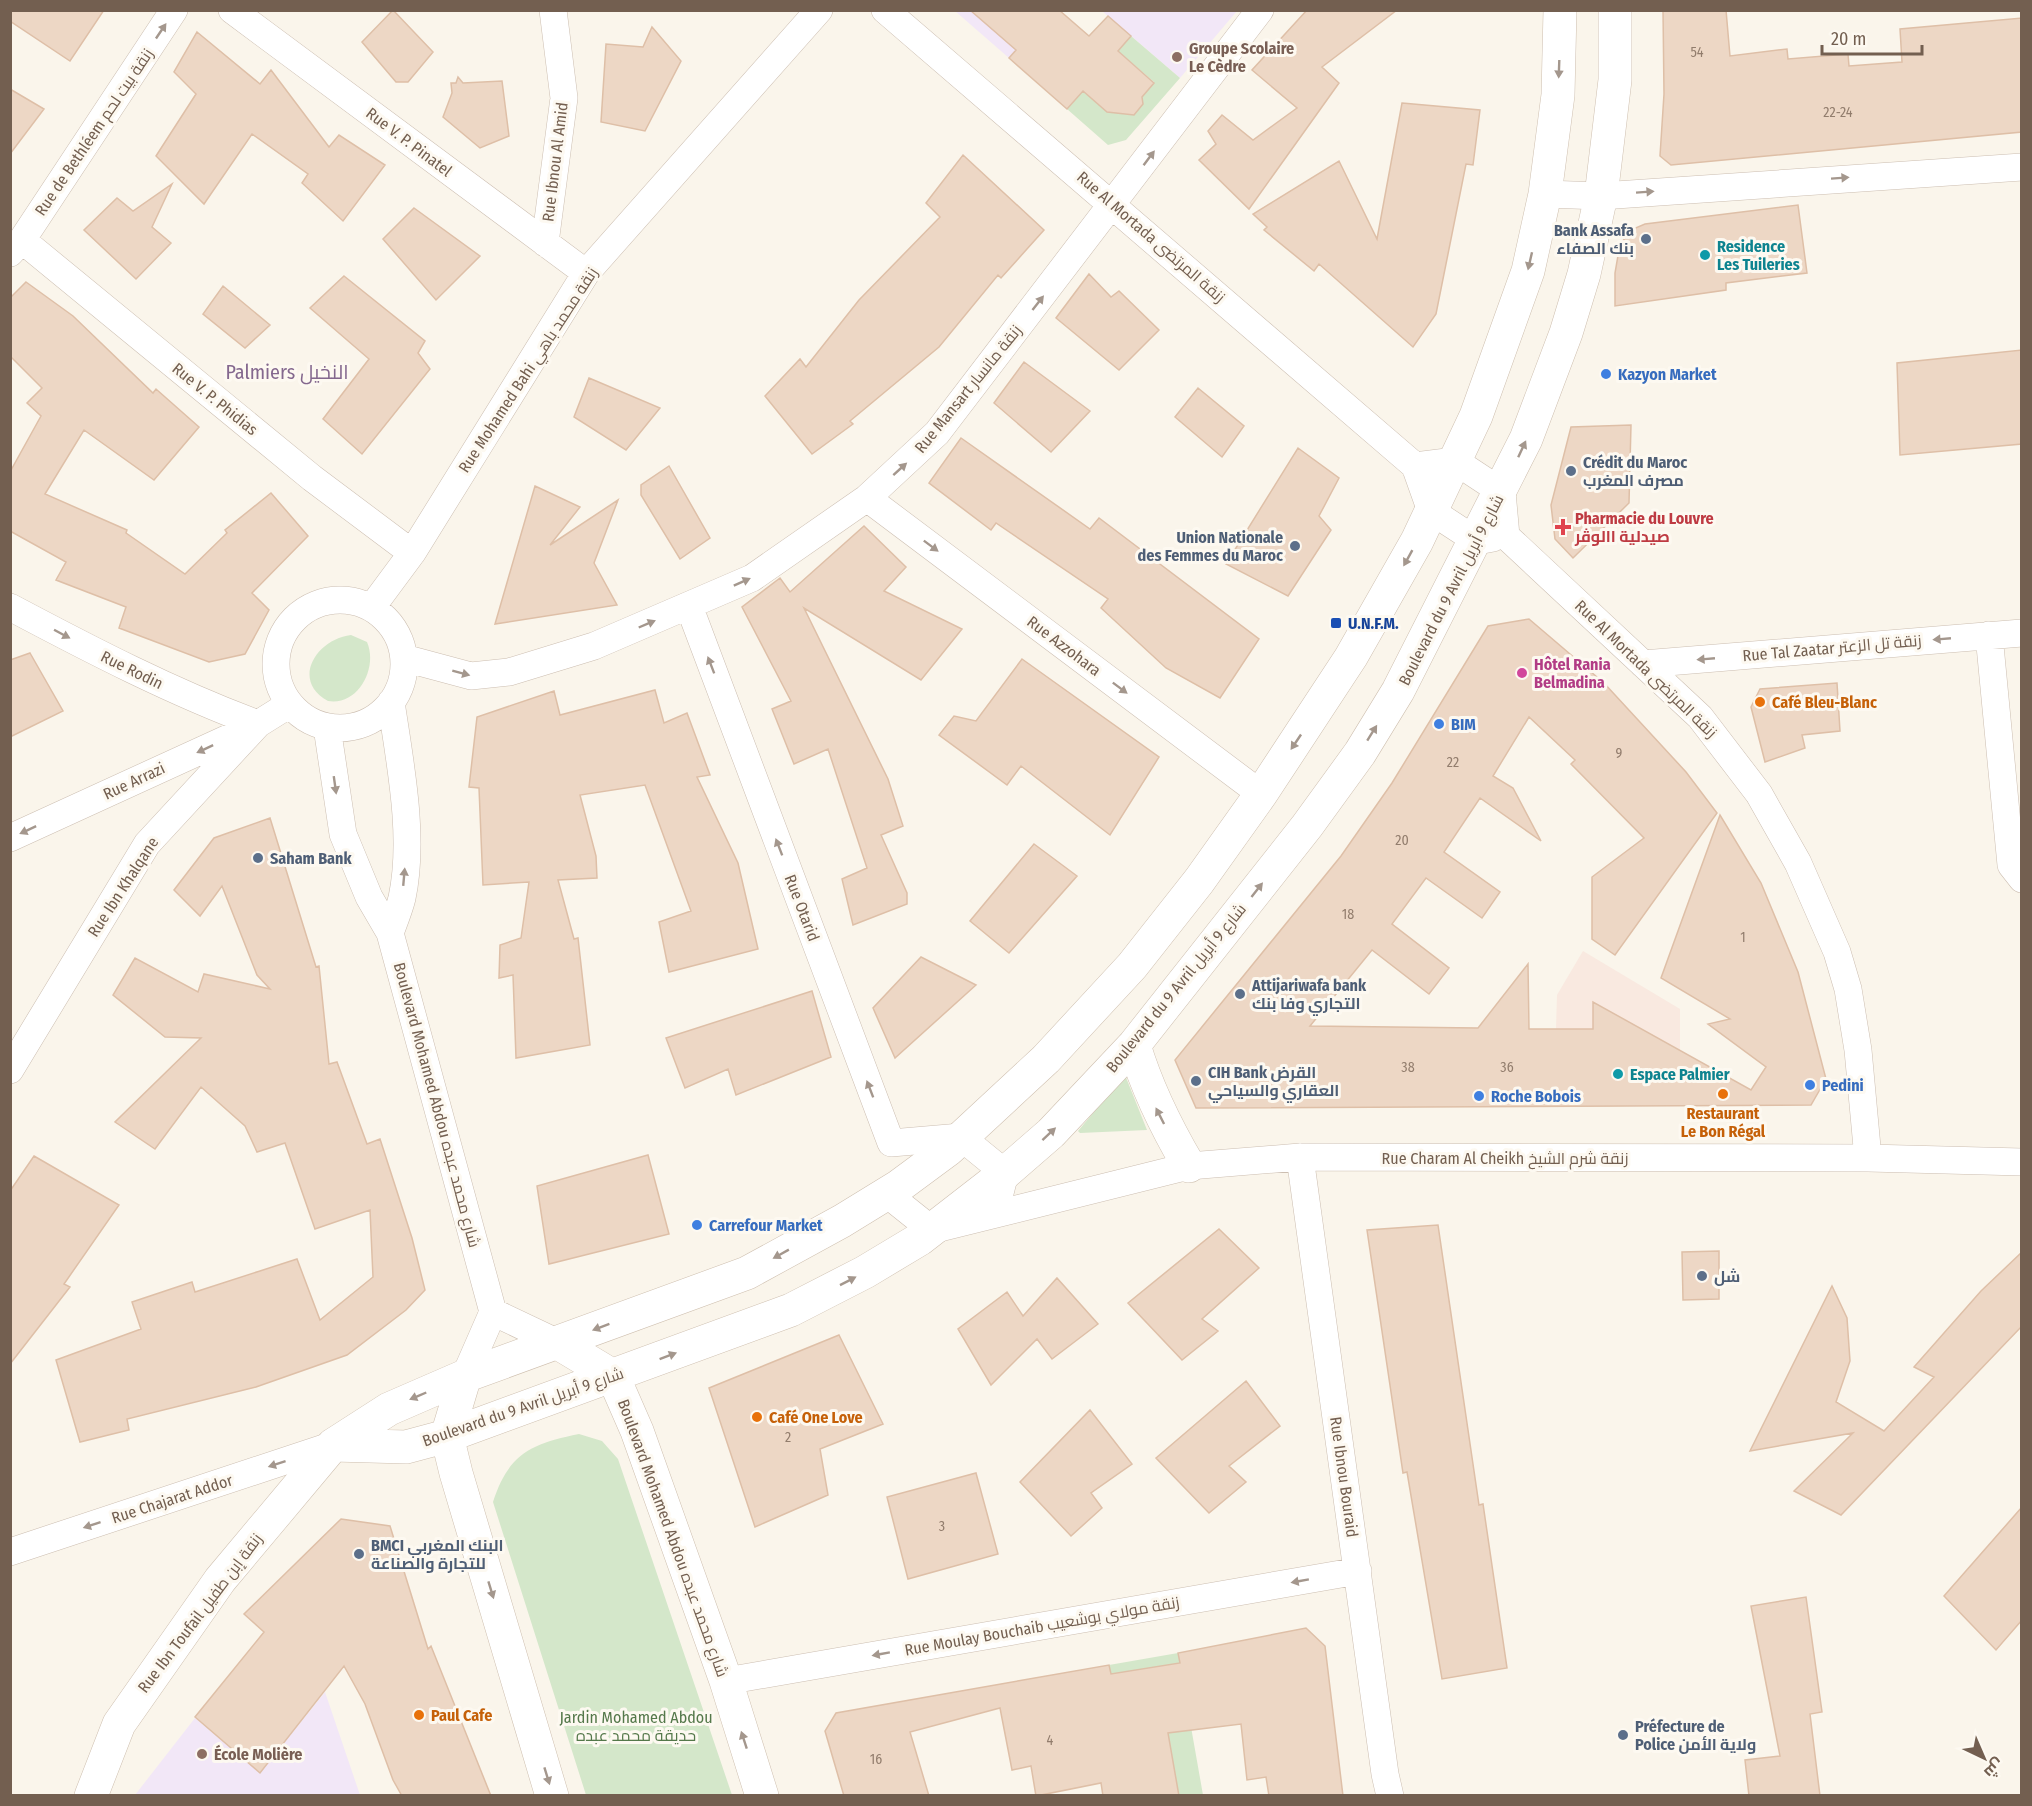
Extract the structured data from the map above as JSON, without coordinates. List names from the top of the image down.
{
  "streets": {
    "street": [
      "Rue de Bethléem زنقة بيت لحم",
      "Rue V. P. Pinatel",
      "Rue Ibnou Al Amid",
      "Rue Al Mortada زنقة المرتضى",
      "Rue Mohamed Bahi زنقة محمد باهي",
      "Rue Mansart زنقة مانسار",
      "Rue V. P. Phidias",
      "Boulevard du 9 Avril شارع 9 أبريل",
      "Rue Azzohara",
      "Rue Tal Zaatar زنقة تل الزعتر",
      "Rue Rodin",
      "Rue Arrazi",
      "Rue Ibn Khalqane",
      "Rue Otarid",
      "Boulevard Mohamed Abdou شارع محمد عبده",
      "Rue Charam Al Cheikh زنقة شرم الشيخ",
      "Rue Ibnou Bouraid",
      "Rue Chajarat Addor",
      "Rue Ibn Toufail زنقة إبن طفيل",
      "Rue Moulay Bouchaib زنقة مولاي بوشعيب"
    ]
  },
  "crossings": [
    ["Rue de Bethléem زنقة بيت لحم", "Rue V. P. Phidias"],
    ["Rue V. P. Pinatel", "Rue Ibnou Al Amid"],
    ["Rue V. P. Pinatel", "Rue Mohamed Bahi زنقة محمد باهي"],
    ["Rue Al Mortada زنقة المرتضى", "Rue Mansart زنقة مانسار"],
    ["Rue Al Mortada زنقة المرتضى", "Boulevard du 9 Avril شارع 9 أبريل"],
    ["Rue Al Mortada زنقة المرتضى", "Rue Tal Zaatar زنقة تل الزعتر"],
    ["Rue Al Mortada زنقة المرتضى", "Rue Charam Al Cheikh زنقة شرم الشيخ"],
    ["Rue Mohamed Bahi زنقة محمد باهي", "Rue Mansart زنقة مانسار"],
    ["Rue Mohamed Bahi زنقة محمد باهي", "Rue V. P. Phidias"],
    ["Rue Mohamed Bahi زنقة محمد باهي", "Rue Ibn Khalqane"],
    ["Rue Mohamed Bahi زنقة محمد باهي", "Boulevard Mohamed Abdou شارع محمد عبده"],
    ["Rue Mansart زنقة مانسار", "Rue Azzohara"],
    ["Rue Mansart زنقة مانسار", "Rue Ibn Khalqane"],
    ["Rue Mansart زنقة مانسار", "Rue Otarid"],
    ["Rue Mansart زنقة مانسار", "Boulevard Mohamed Abdou شارع محمد عبده"],
    ["Boulevard du 9 Avril شارع 9 أبريل", "Boulevard Mohamed Abdou شارع محمد عبده"],
    ["Boulevard du 9 Avril شارع 9 أبريل", "Rue Charam Al Cheikh زنقة شرم الشيخ"],
    ["Boulevard du 9 Avril شارع 9 أبريل", "Rue Chajarat Addor"],
    ["Boulevard du 9 Avril شارع 9 أبريل", "Rue Ibn Toufail زنقة إبن طفيل"],
    ["Rue Rodin", "Rue Arrazi"],
    ["Rue Rodin", "Rue Ibn Khalqane"],
    ["Rue Arrazi", "Rue Ibn Khalqane"],
    ["Rue Ibn Khalqane", "Boulevard Mohamed Abdou شارع محمد عبده"],
    ["Boulevard Mohamed Abdou شارع محمد عبده", "Rue Moulay Bouchaib زنقة مولاي بوشعيب"],
    ["Rue Charam Al Cheikh زنقة شرم الشيخ", "Rue Ibnou Bouraid"],
    ["Rue Ibnou Bouraid", "Rue Moulay Bouchaib زنقة مولاي بوشعيب"],
    ["Rue Chajarat Addor", "Rue Ibn Toufail زنقة إبن طفيل"]
  ],
  "one_way": [
    "Rue de Bethléem زنقة بيت لحم",
    "Rue Mansart زنقة مانسار",
    "Rue Azzohara",
    "Rue Tal Zaatar زنقة تل الزعتر",
    "Rue Rodin",
    "Rue Arrazi",
    "Rue Otarid",
    "Rue Chajarat Addor",
    "Rue Moulay Bouchaib زنقة مولاي بوشعيب"
  ],
  "districts": ["Palmiers النخيل"],
  "parks": ["Jardin Mohamed Abdou حديقة محمد عبده"],
  "places": {
    "other": [
      "Groupe Scolaire Le Cèdre",
      "Bank Assafa بنك الصفاء",
      "Residence Les Tuileries",
      "Kazyon Market",
      "Crédit du Maroc مصرف المغرب",
      "Union Nationale des Femmes du Maroc",
      "Hôtel Rania Belmadina",
      "Café Bleu-Blanc",
      "BIM",
      "Saham Bank",
      "Attijariwafa bank التجاري وفا بنك",
      "Espace Palmier",
      "CIH Bank القرض العقاري والسياحي",
      "Pedini",
      "Restaurant Le Bon Régal",
      "Roche Bobois",
      "Carrefour Market",
      "شل",
      "Café One Love",
      "BMCI البنك المغربي للتجارة والصناعة",
      "Paul Cafe",
      "Préfecture de Police ولاية الأمن",
      "École Molière"
    ],
    "health": ["Pharmacie du Louvre صيدلية االوڤر"],
    "transit": ["U.N.F.M."]
  },
  "house_numbers": [
    "54",
    "22-24",
    "9",
    "22",
    "20",
    "18",
    "1",
    "38",
    "36",
    "2",
    "3",
    "4",
    "16"
  ],
  "scale_bar": "20 m",
  "north": "bottom right"
}
